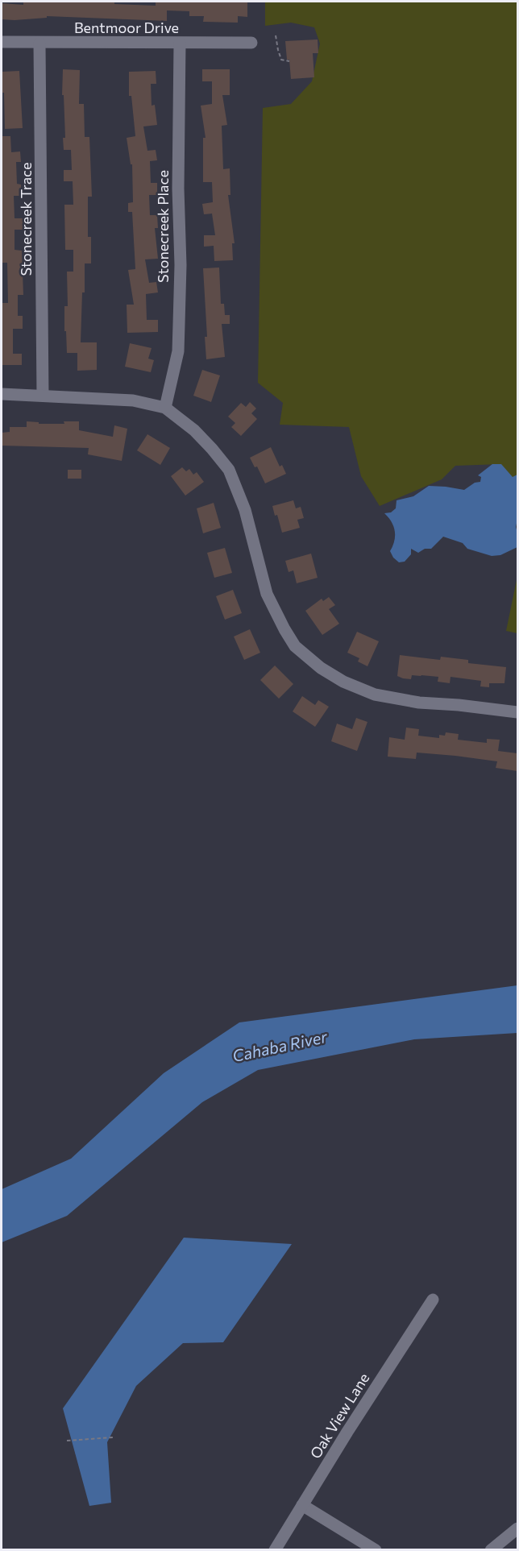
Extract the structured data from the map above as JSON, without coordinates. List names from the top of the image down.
{
  "streets": {
    "street": [
      "Bentmoor Drive",
      "Stonecreek Trace",
      "Stonecreek Place",
      "Oak View Lane"
    ]
  },
  "crossings": [
    ["Bentmoor Drive", "Stonecreek Trace"],
    ["Bentmoor Drive", "Stonecreek Place"]
  ],
  "water": ["Cahaba River"]
}
